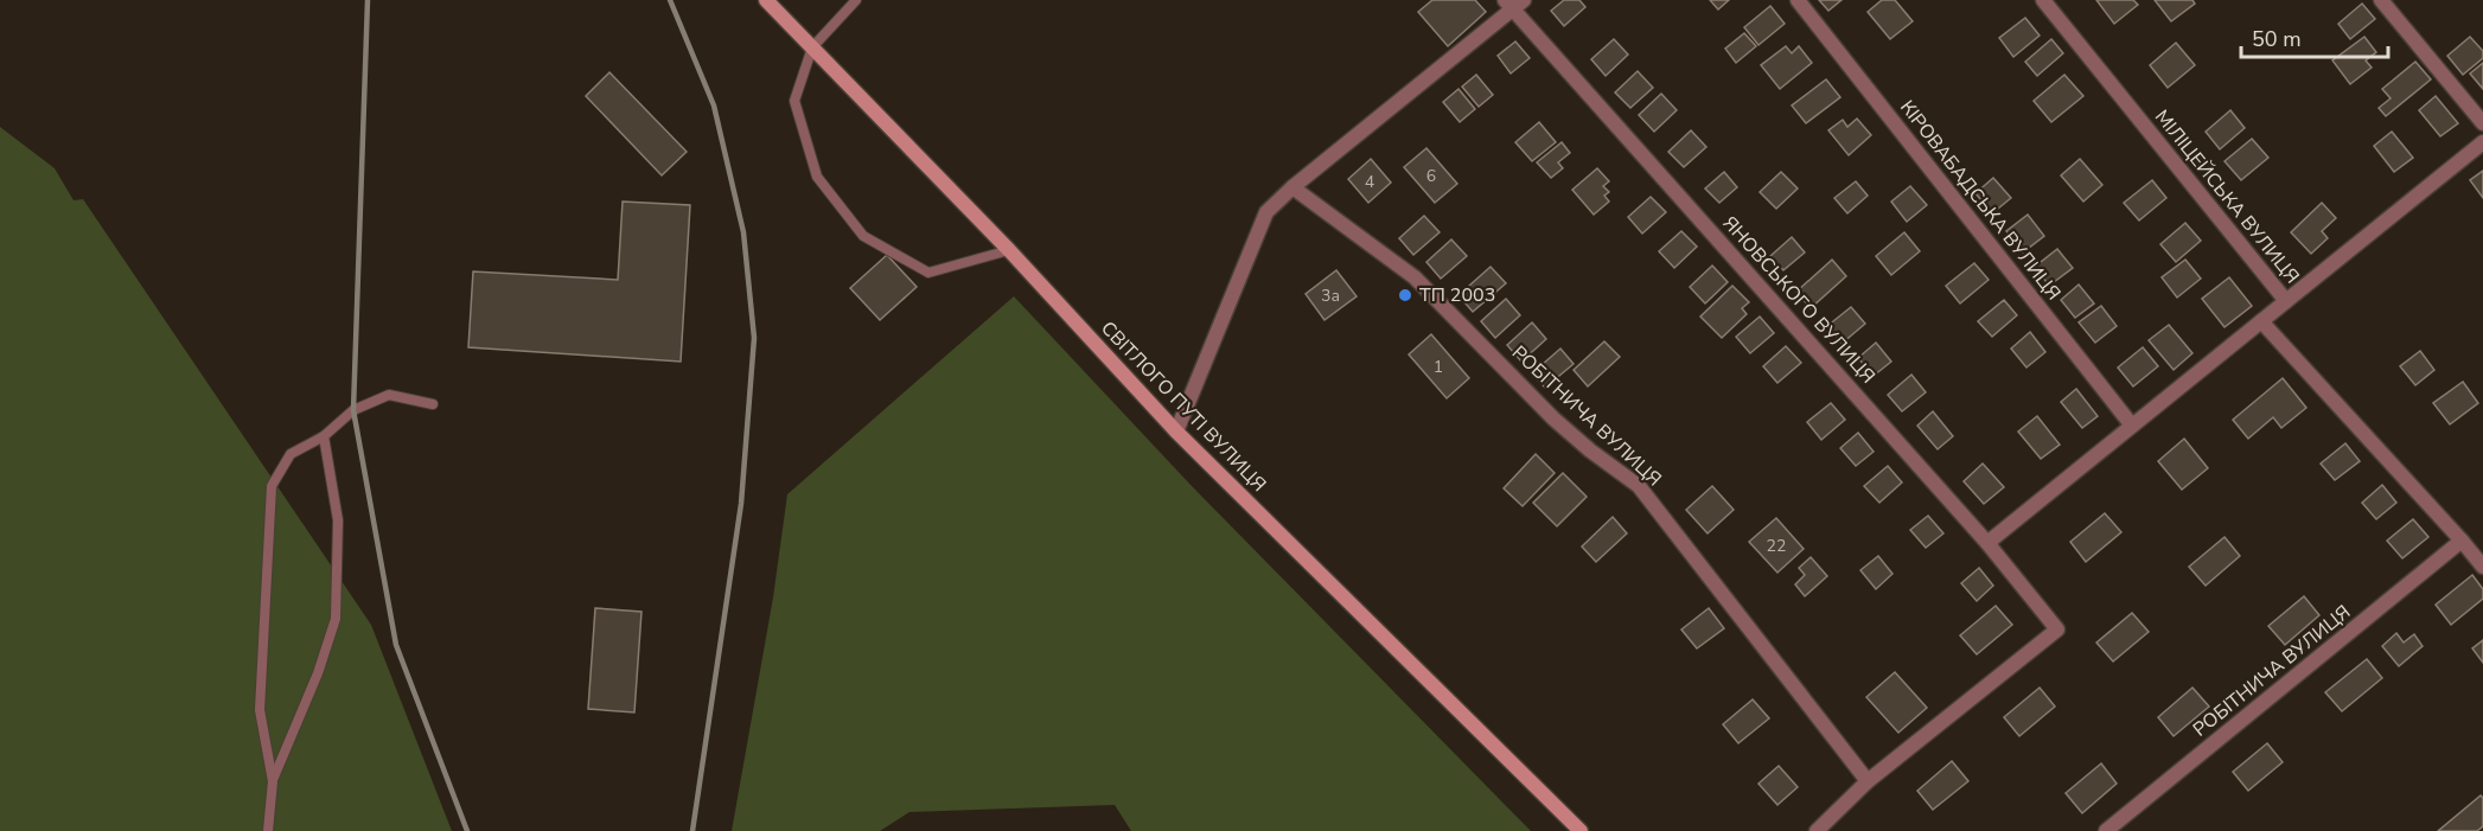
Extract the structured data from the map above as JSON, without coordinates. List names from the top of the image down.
{
  "streets": {
    "main road": ["СВІТЛОГО ПУТІ ВУЛИЦЯ"],
    "street": [
      "МІЛІЦЕЙСЬКА ВУЛИЦЯ",
      "КІРОВАБАДСЬКА ВУЛИЦЯ",
      "ЯНОВСЬКОГО ВУЛИЦЯ",
      "РОБІТНИЧА ВУЛИЦЯ"
    ]
  },
  "crossings": [
    ["ЯНОВСЬКОГО ВУЛИЦЯ", "РОБІТНИЧА ВУЛИЦЯ"]
  ],
  "places": ["ТП 2003"],
  "house_numbers": [
    "6",
    "4",
    "3а",
    "1",
    "22"
  ],
  "scale_bar": "50 m"
}
